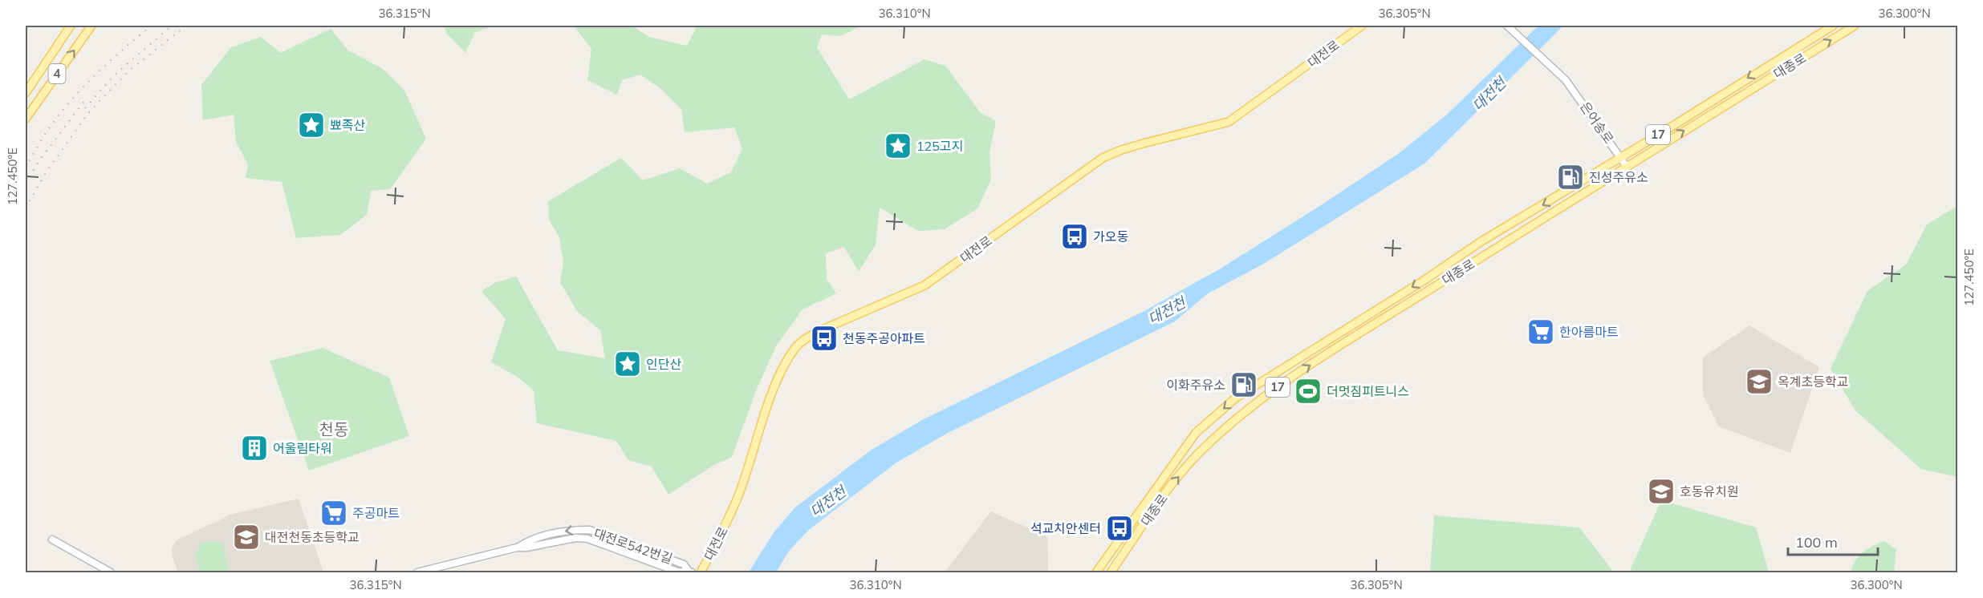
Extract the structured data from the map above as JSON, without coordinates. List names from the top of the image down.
{
  "streets": {
    "main road": [
      "대전로",
      "대종로",
      "4",
      "은어송로",
      "17",
      "대전로542번길"
    ]
  },
  "crossings": [
    ["대종로", "은어송로"]
  ],
  "districts": ["천동"],
  "water": ["대전천"],
  "places": {
    "place": ["뾰족산", "125고지", "인단산"],
    "fuel station": ["진성주유소", "이화주유소"],
    "bus stop": ["가오동", "천동주공아파트", "석교치안센터"],
    "supermarket": ["한아름마트", "주공마트"],
    "school or university": ["옥계초등학교", "호동유치원", "대전천동초등학교"],
    "sports": ["더멋짐피트니스"],
    "building": ["어울림타워"]
  },
  "scale_bar": "100 m",
  "coordinates": [
    "36.315°N",
    "36.310°N",
    "36.305°N",
    "36.300°N",
    "127.450°E"
  ]
}
